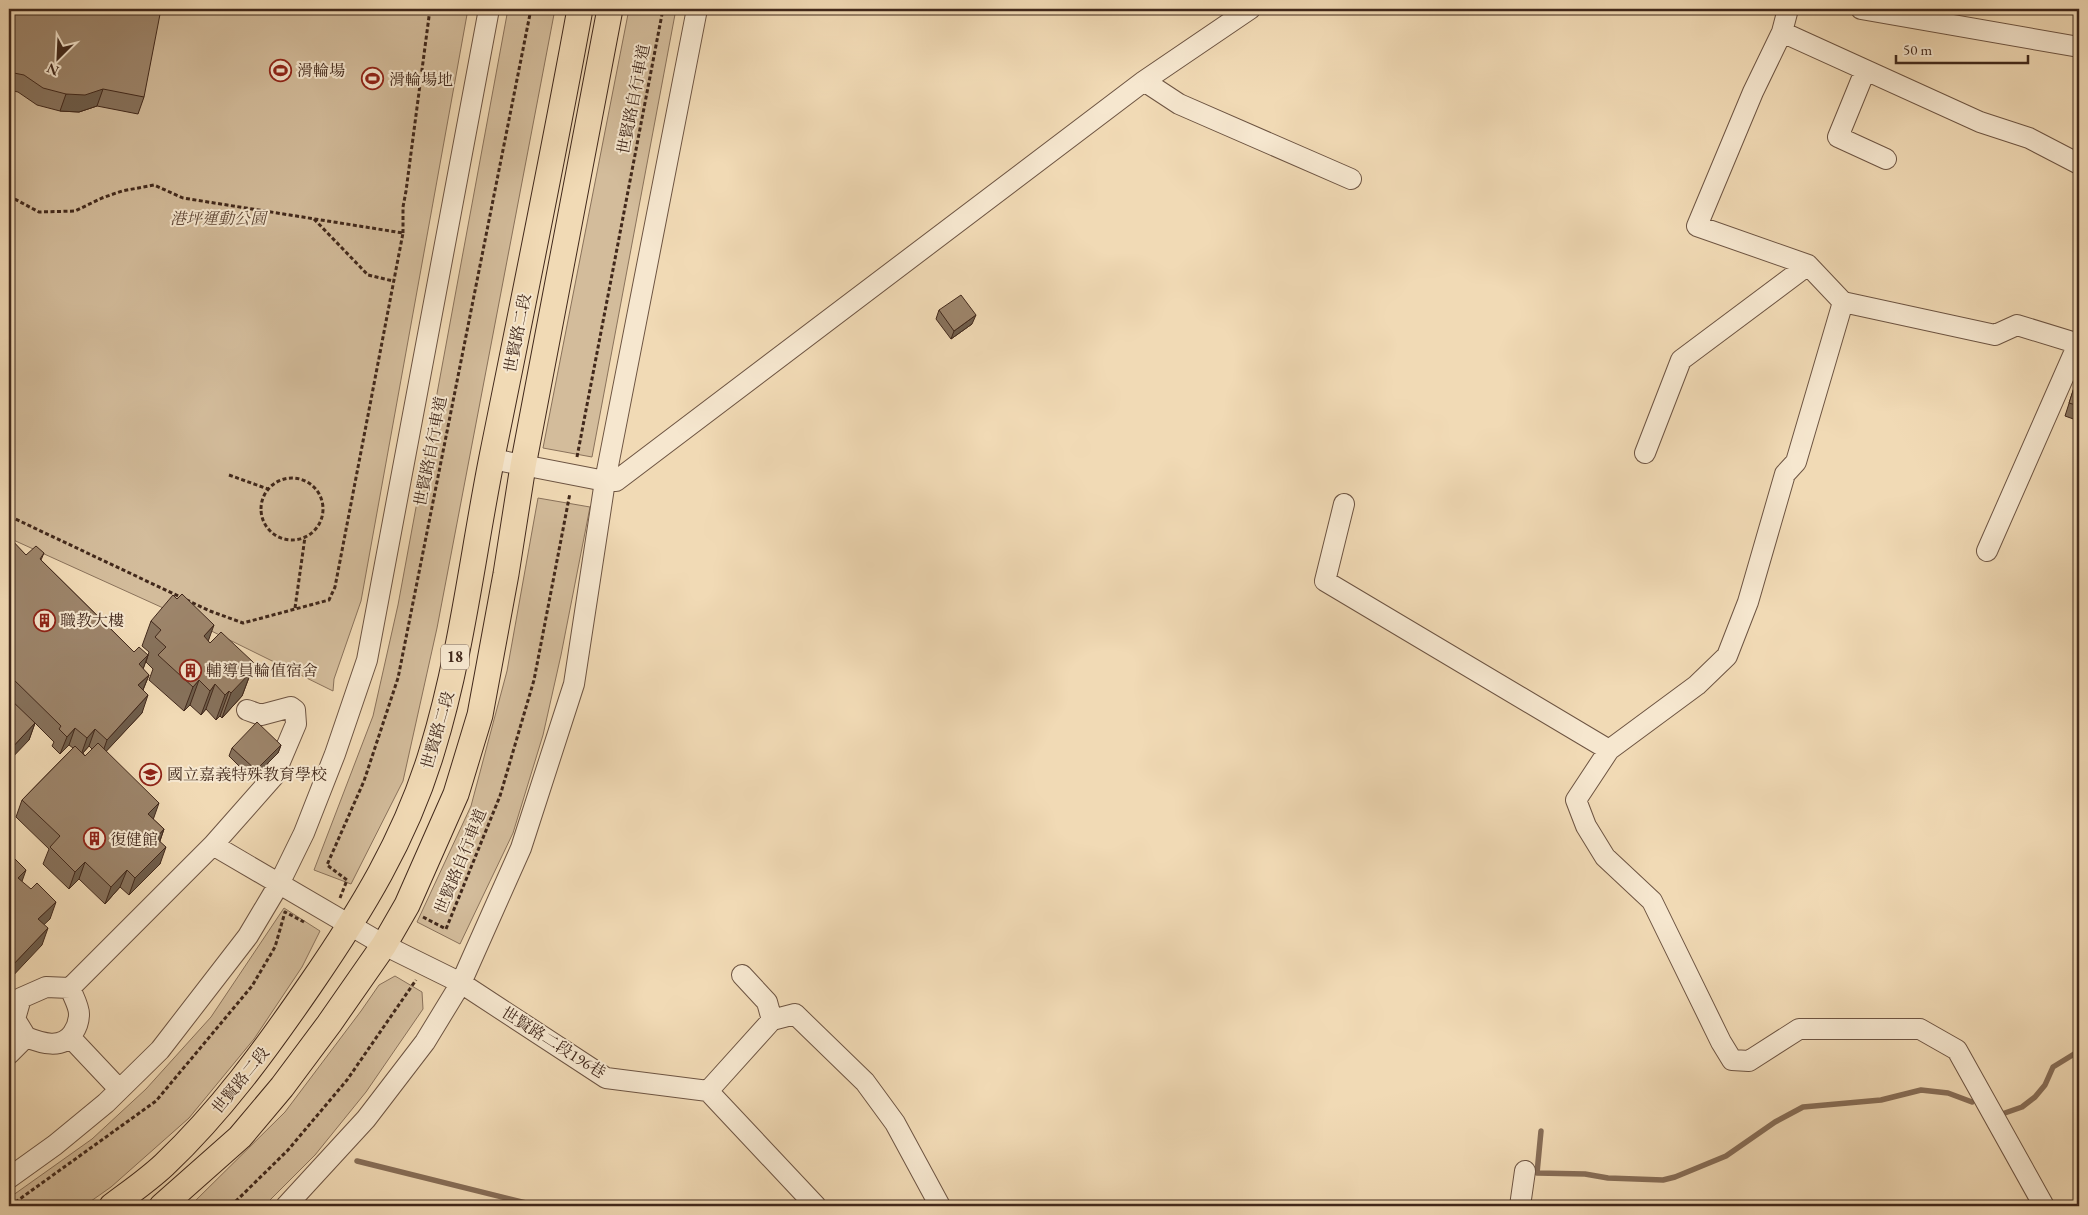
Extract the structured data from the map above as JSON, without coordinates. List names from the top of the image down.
{
  "streets": {
    "main road": ["世賢路二段", "18"],
    "street": ["世賢路二段196巷"],
    "path": ["世賢路自行車道"]
  },
  "crossings": [
    ["世賢路二段", "世賢路二段196巷"]
  ],
  "parks": ["港坪運動公園"],
  "places": {
    "sports": ["滑輪場", "滑輪場地"],
    "building": ["職教大樓", "輔導員輪值宿舍", "復健館"],
    "school or university": ["國立嘉義特殊教育學校"]
  },
  "scale_bar": "50 m",
  "north": "bottom left"
}
